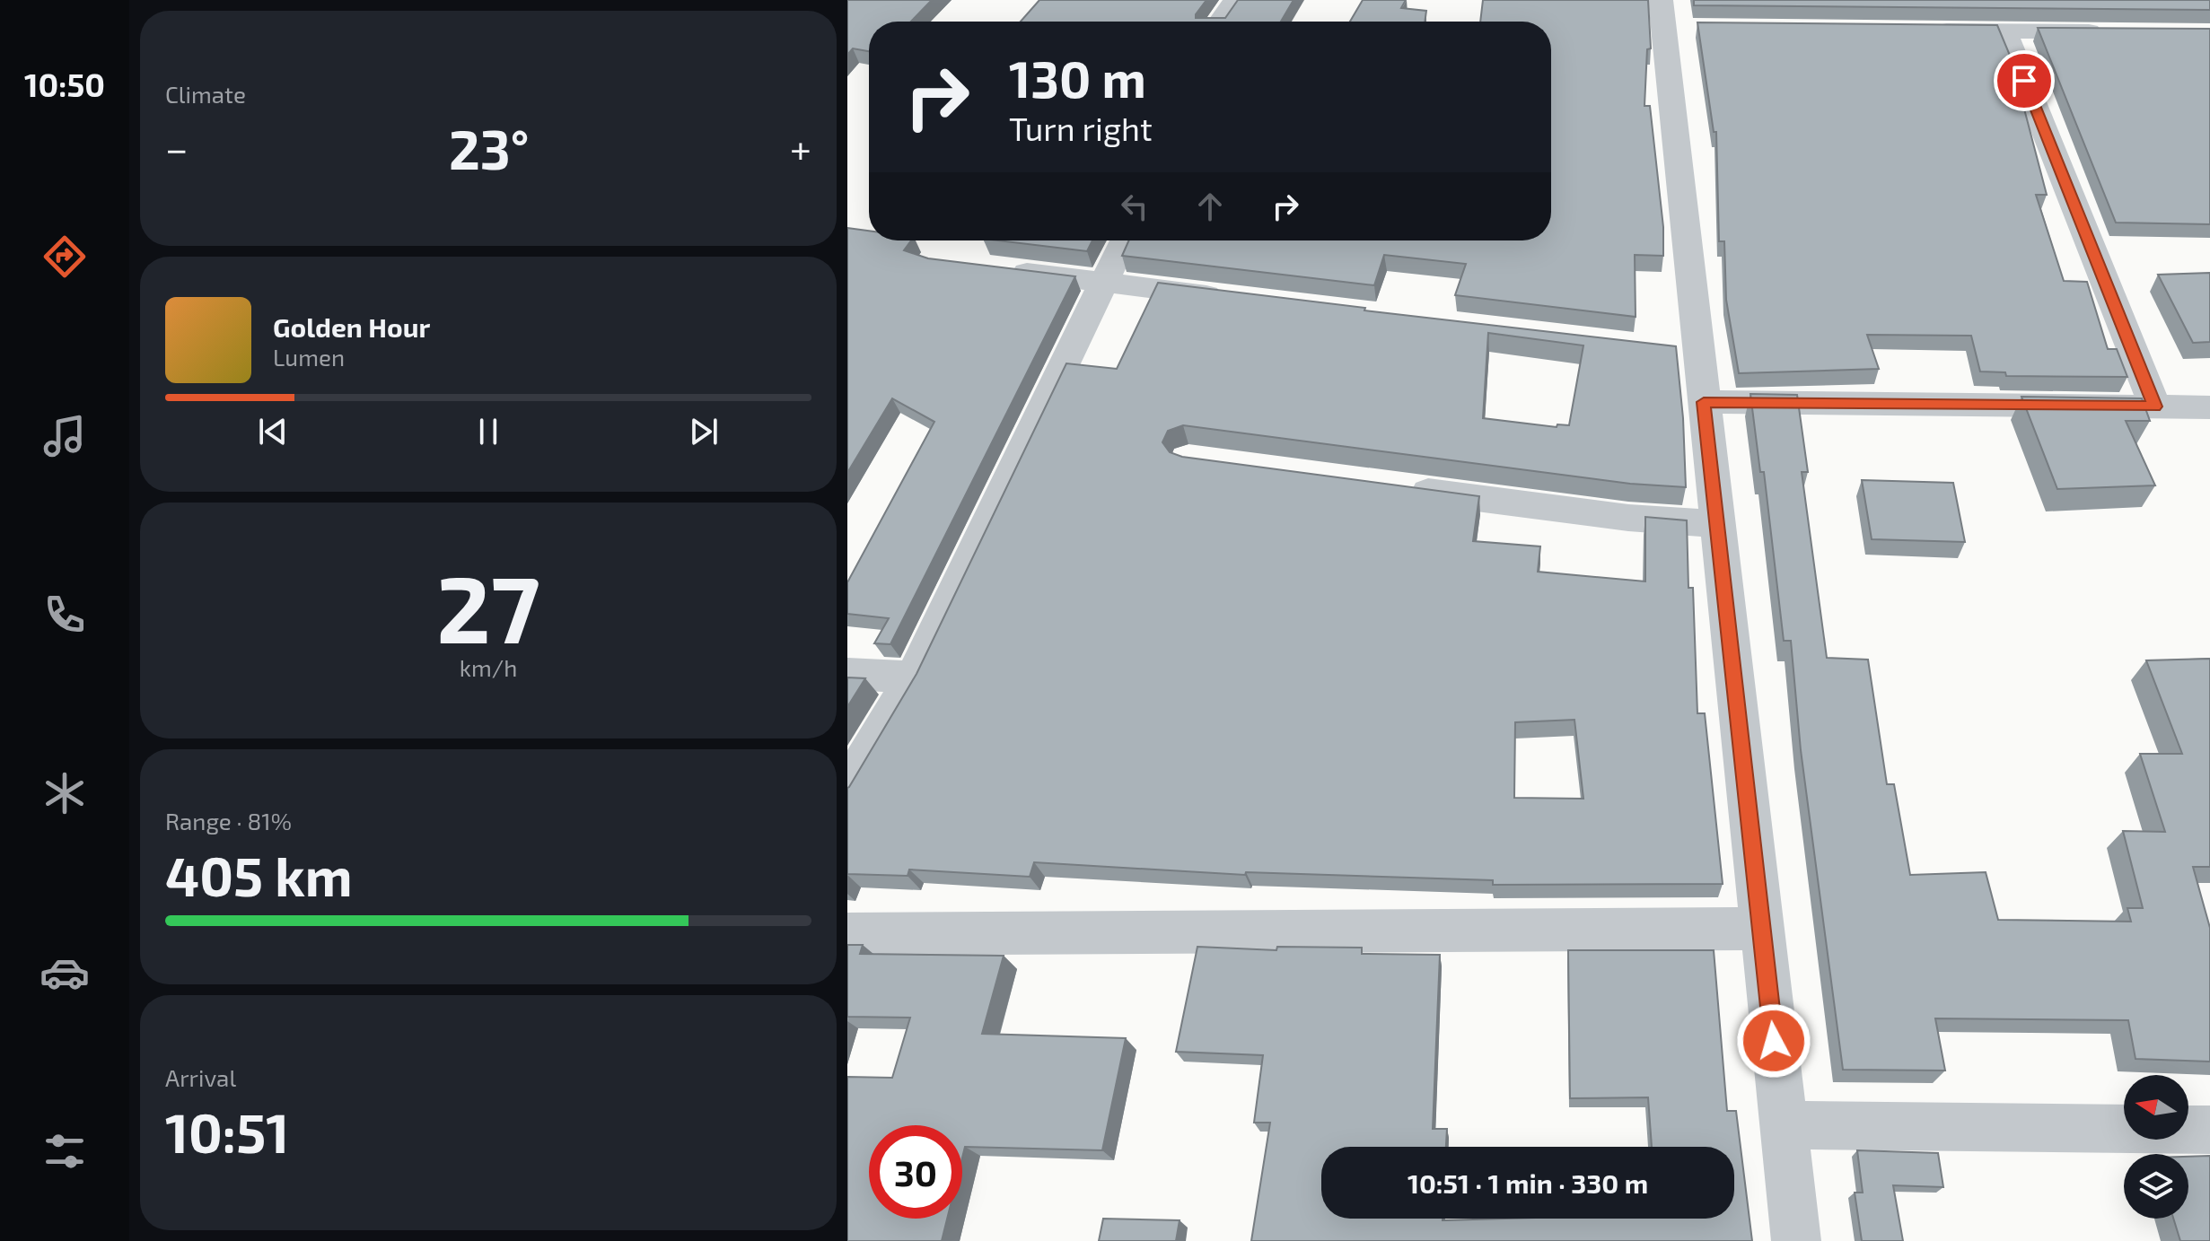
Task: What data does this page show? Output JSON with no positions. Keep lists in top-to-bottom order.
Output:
{
  "north": "left",
  "page": {
    "tabs": "10:50",
    "tile": [
      "Climate",
      ["27", "km/h"],
      ["Range · 81%", "405 km"],
      ["Arrival", "10:51"]
    ],
    "turn": ["130 m", "Turn right"],
    "heat": ["−", "23°", "+"],
    "song": ["Golden Hour", "Lumen"],
    "limit": "30",
    "trip": "10:51 · 1 min · 330 m"
  }
}
